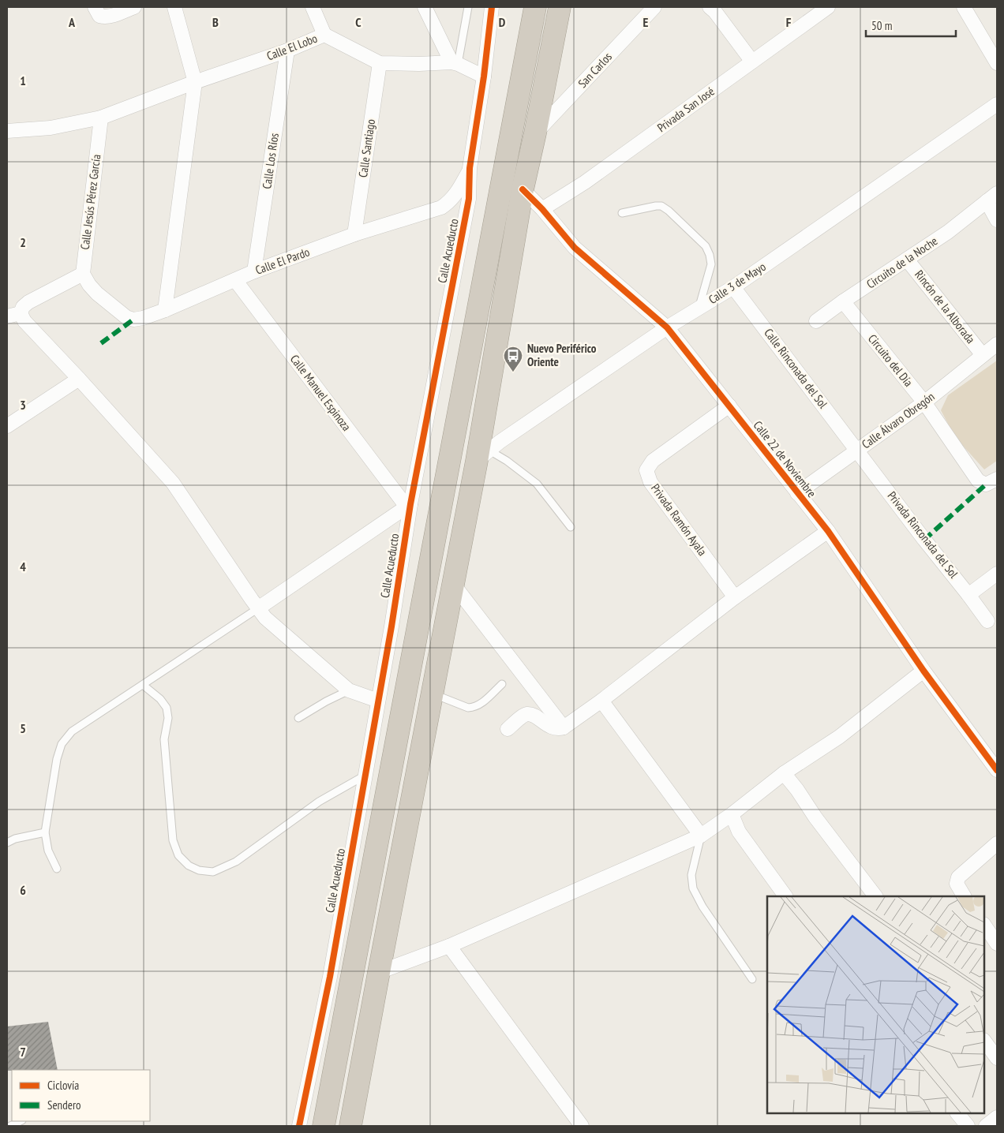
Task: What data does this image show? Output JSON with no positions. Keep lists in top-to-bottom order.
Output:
{
  "streets": {
    "street": [
      "Calle El Lobo",
      "San Carlos",
      "Privada San José",
      "Calle Santiago",
      "Calle Los Ríos",
      "Calle Jesús Pérez García",
      "Calle Acueducto",
      "Calle El Pardo",
      "Circuito de la Noche",
      "Calle 3 de Mayo",
      "Rincón de la Alborada",
      "Circuito del Día",
      "Calle Rinconada del Sol",
      "Calle Manuel Espinoza",
      "Calle Álvaro Obregón",
      "Calle 22 de Noviembre",
      "Privada Ramón Ayala",
      "Privada Rinconada del Sol"
    ]
  },
  "crossings": [
    ["Calle El Lobo", "Calle Santiago"],
    ["Calle El Lobo", "Calle Los Ríos"],
    ["Calle El Lobo", "Calle Jesús Pérez García"],
    ["Calle El Lobo", "Calle Acueducto"],
    ["Privada San José", "Calle 22 de Noviembre"],
    ["Calle Santiago", "Calle El Pardo"],
    ["Calle Los Ríos", "Calle El Pardo"],
    ["Calle Jesús Pérez García", "Calle El Pardo"],
    ["Calle Acueducto", "Calle El Pardo"],
    ["Calle Acueducto", "Calle Manuel Espinoza"],
    ["Calle El Pardo", "Calle Manuel Espinoza"],
    ["Circuito de la Noche", "Rincón de la Alborada"],
    ["Circuito de la Noche", "Circuito del Día"],
    ["Calle 3 de Mayo", "Calle Rinconada del Sol"],
    ["Calle 3 de Mayo", "Calle 22 de Noviembre"],
    ["Rincón de la Alborada", "Calle Álvaro Obregón"],
    ["Circuito del Día", "Calle Álvaro Obregón"],
    ["Calle Rinconada del Sol", "Calle Álvaro Obregón"],
    ["Calle Rinconada del Sol", "Privada Rinconada del Sol"],
    ["Calle Álvaro Obregón", "Calle 22 de Noviembre"],
    ["Calle Álvaro Obregón", "Privada Rinconada del Sol"],
    ["Calle 22 de Noviembre", "Privada Ramón Ayala"]
  ],
  "places": {
    "bus stop": ["Nuevo Periférico Oriente"]
  },
  "legend": ["Ciclovía", "Sendero"],
  "scale_bar": "50 m",
  "grid": {
    "columns": [
      "A",
      "B",
      "C",
      "D",
      "E",
      "F"
    ],
    "rows": [
      "1",
      "2",
      "3",
      "4",
      "5",
      "6",
      "7"
    ]
  }
}
